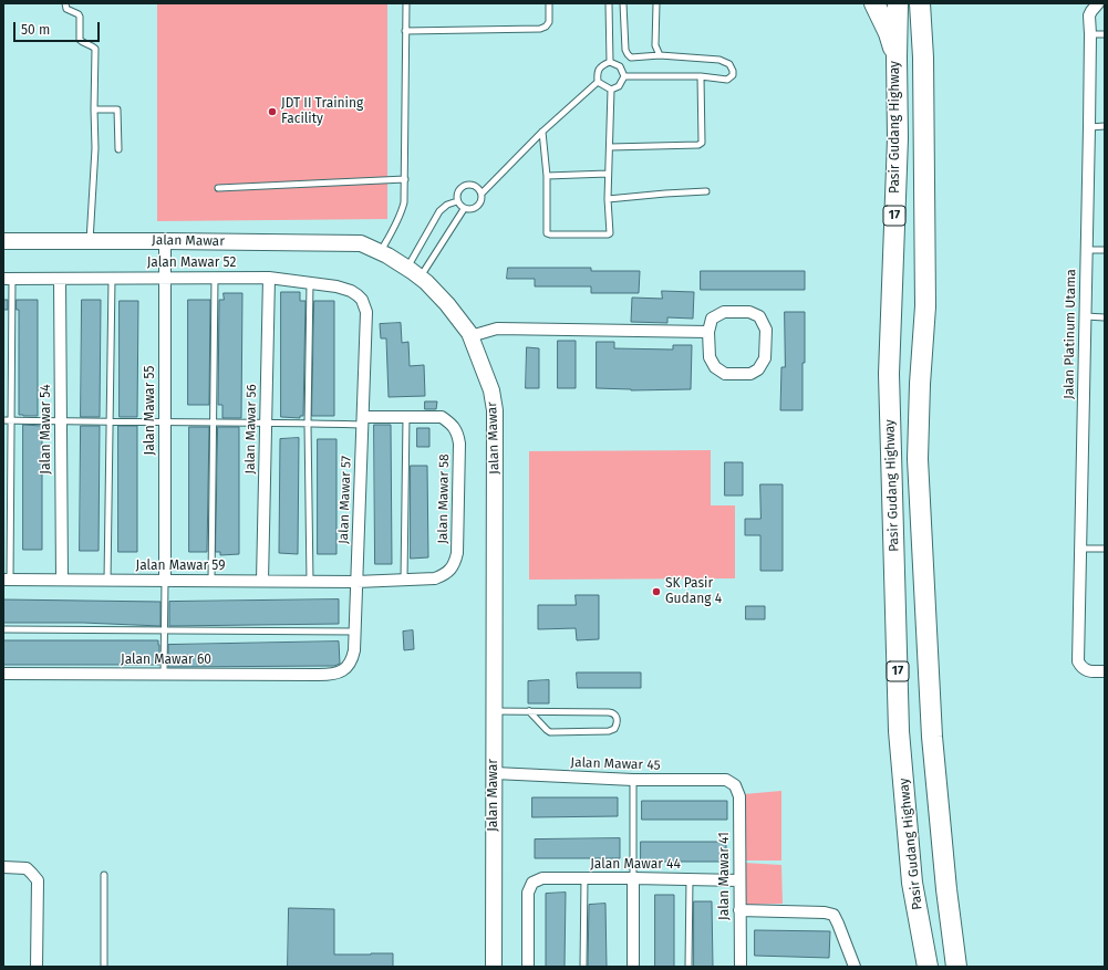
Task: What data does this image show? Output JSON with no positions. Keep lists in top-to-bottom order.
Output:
{
  "streets": {
    "highway": ["Pasir Gudang Highway", "17"],
    "street": [
      "Jalan Mawar",
      "Jalan Mawar 52",
      "Jalan Platinum Utama",
      "Jalan Mawar 55",
      "Jalan Mawar 54",
      "Jalan Mawar 56",
      "Jalan Mawar 58",
      "Jalan Mawar 57",
      "Jalan Mawar 59",
      "Jalan Mawar 60",
      "Jalan Mawar 45",
      "Jalan Mawar 44",
      "Jalan Mawar 41"
    ]
  },
  "crossings": [
    ["Jalan Mawar", "Jalan Mawar 55"],
    ["Jalan Mawar", "Jalan Mawar 45"],
    ["Jalan Mawar 52", "Jalan Mawar 55"],
    ["Jalan Mawar 52", "Jalan Mawar 54"],
    ["Jalan Mawar 52", "Jalan Mawar 56"],
    ["Jalan Mawar 52", "Jalan Mawar 57"],
    ["Jalan Mawar 55", "Jalan Mawar 59"],
    ["Jalan Mawar 54", "Jalan Mawar 59"],
    ["Jalan Mawar 56", "Jalan Mawar 59"],
    ["Jalan Mawar 58", "Jalan Mawar 57"],
    ["Jalan Mawar 58", "Jalan Mawar 59"],
    ["Jalan Mawar 57", "Jalan Mawar 59"],
    ["Jalan Mawar 57", "Jalan Mawar 60"],
    ["Jalan Mawar 45", "Jalan Mawar 41"],
    ["Jalan Mawar 44", "Jalan Mawar 41"]
  ],
  "places": ["JDT II Training Facility", "SK Pasir Gudang 4"],
  "scale_bar": "50 m"
}
